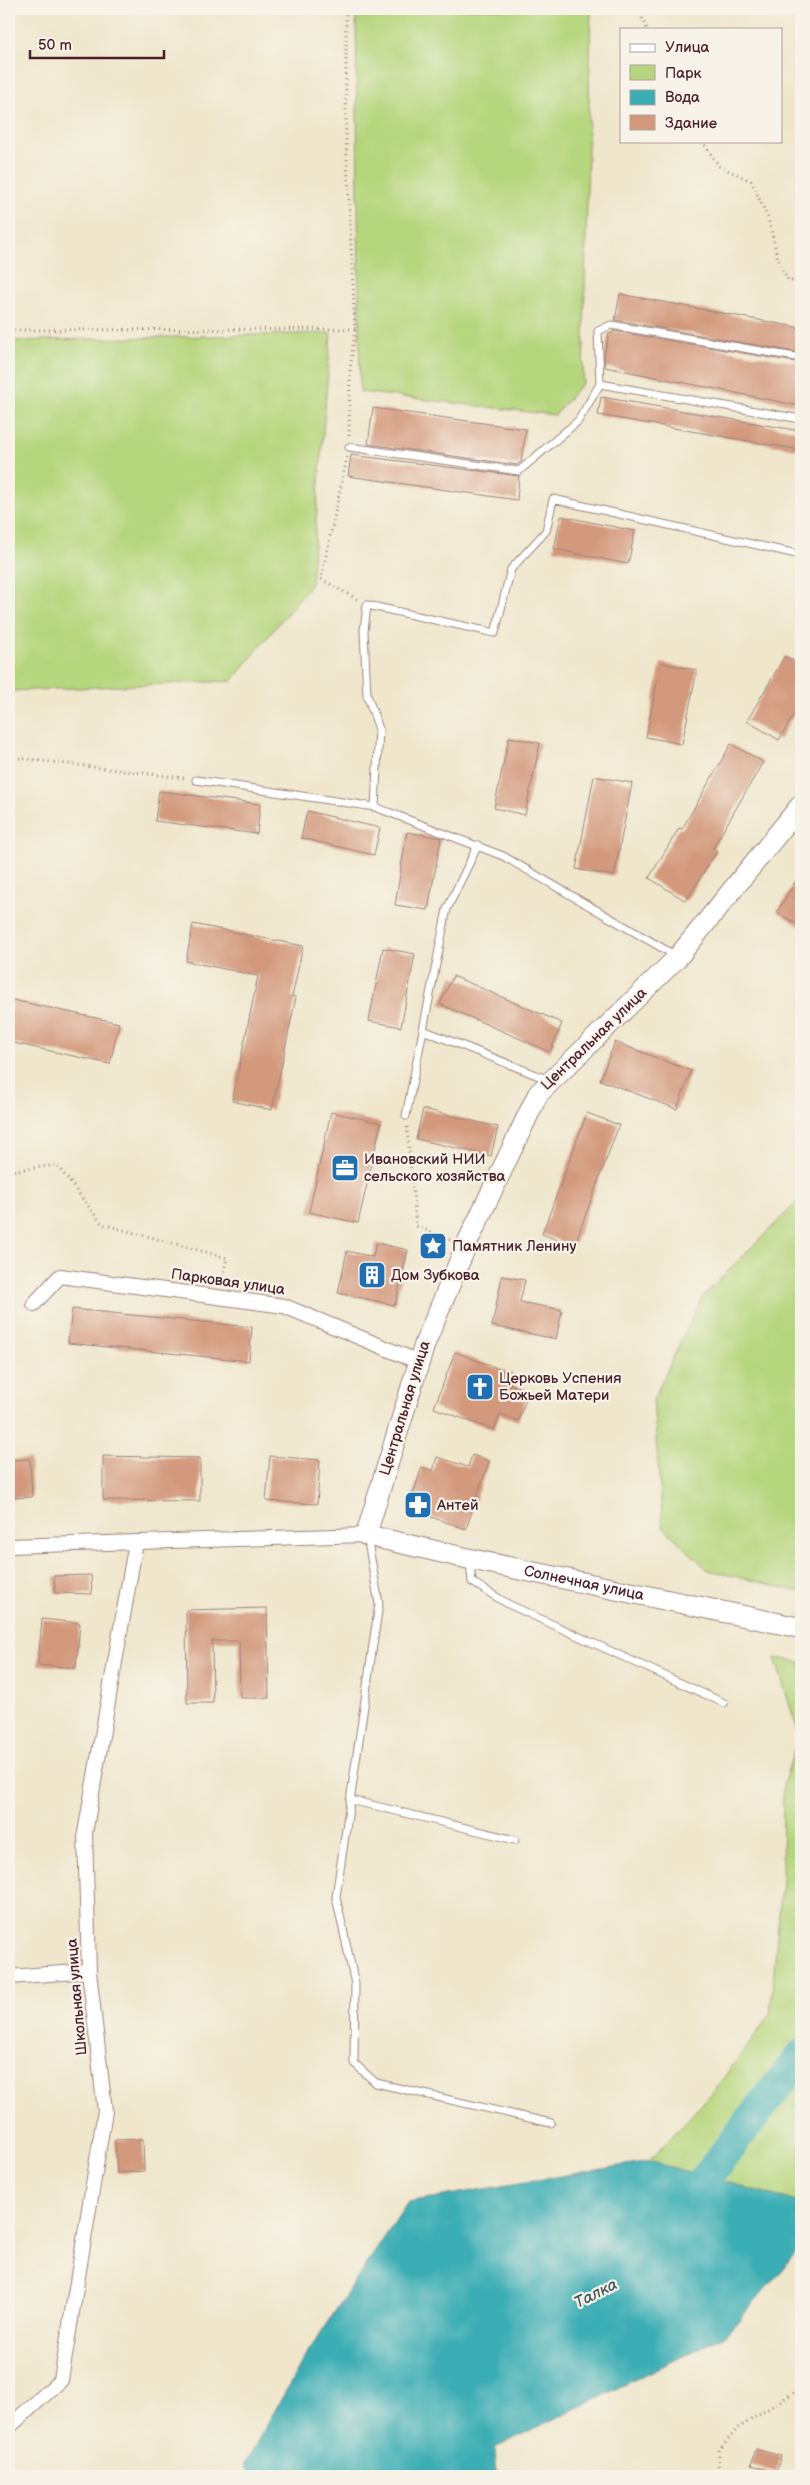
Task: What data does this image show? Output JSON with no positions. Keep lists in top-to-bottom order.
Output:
{
  "streets": {
    "street": [
      "Центральная улица",
      "Парковая улица",
      "Солнечная улица",
      "Школьная улица"
    ]
  },
  "crossings": [
    ["Центральная улица", "Парковая улица"],
    ["Центральная улица", "Солнечная улица"]
  ],
  "water": ["Талка"],
  "places": {
    "office": ["Ивановский НИИ сельского хозяйства"],
    "place": ["Памятник Ленину"],
    "building": ["Дом Зубкова"],
    "church": ["Церковь Успения Божьей Матери"],
    "pharmacy": ["Антей"]
  },
  "legend": [
    "Улица",
    "Парк",
    "Вода",
    "Здание"
  ],
  "scale_bar": "50 m"
}
